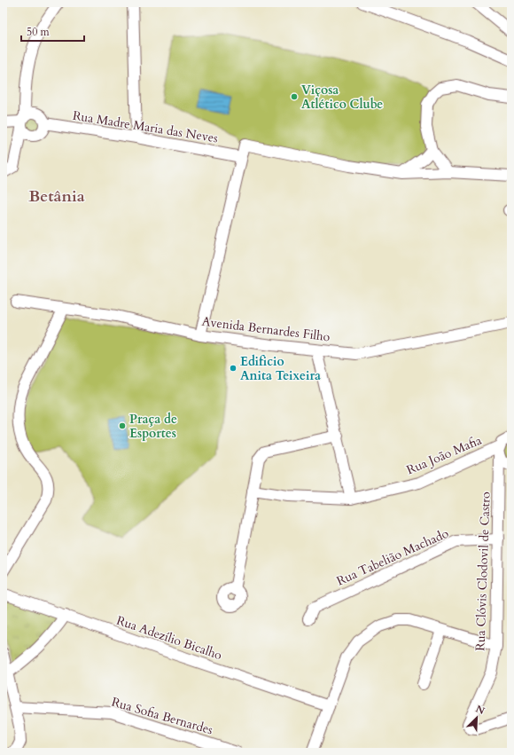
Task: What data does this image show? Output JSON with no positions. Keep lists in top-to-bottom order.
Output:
{
  "streets": {
    "street": [
      "Rua Madre Maria das Neves",
      "Avenida Bernardes Filho",
      "Rua João Mafia",
      "Rua Tabelião Machado",
      "Rua Clóvis Clodovil de Castro",
      "Rua Adezílio Bicalho",
      "Rua Sofia Bernardes"
    ]
  },
  "crossings": [
    ["Rua João Mafia", "Rua Clóvis Clodovil de Castro"],
    ["Rua Tabelião Machado", "Rua Clóvis Clodovil de Castro"]
  ],
  "districts": ["Betânia"],
  "places": ["Viçosa Atlético Clube", "Edificio Anita Teixeira", "Praça de Esportes"],
  "scale_bar": "50 m",
  "north": "top right"
}
